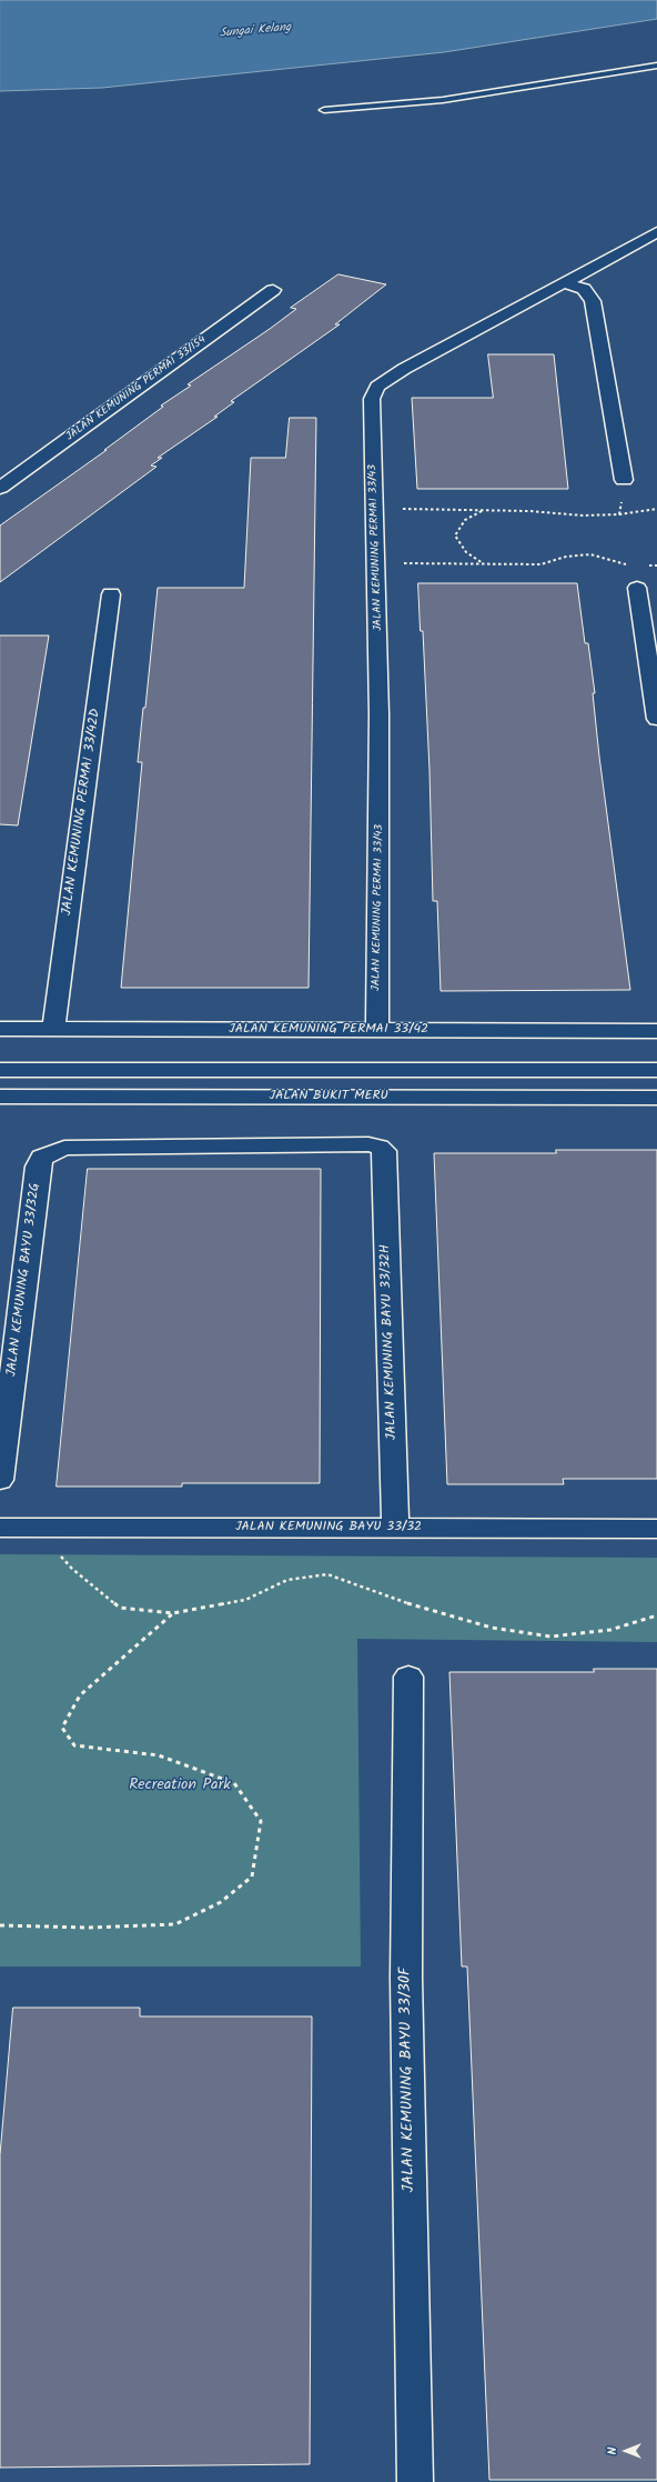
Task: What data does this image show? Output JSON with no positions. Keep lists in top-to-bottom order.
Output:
{
  "streets": {
    "street": [
      "JALAN KEMUNING PERMAI 33/154",
      "JALAN KEMUNING PERMAI 33/43",
      "JALAN KEMUNING PERMAI 33/42D",
      "JALAN KEMUNING PERMAI 33/42",
      "JALAN BUKIT MERU",
      "JALAN KEMUNING BAYU 33/32G",
      "JALAN KEMUNING BAYU 33/32H",
      "JALAN KEMUNING BAYU 33/32",
      "JALAN KEMUNING BAYU 33/30F"
    ]
  },
  "crossings": [
    ["JALAN KEMUNING PERMAI 33/43", "JALAN KEMUNING PERMAI 33/42"],
    ["JALAN KEMUNING PERMAI 33/42D", "JALAN KEMUNING PERMAI 33/42"],
    ["JALAN KEMUNING BAYU 33/32G", "JALAN KEMUNING BAYU 33/32H"],
    ["JALAN KEMUNING BAYU 33/32H", "JALAN KEMUNING BAYU 33/32"]
  ],
  "water": ["Sungai Kelang"],
  "parks": ["Recreation Park"],
  "north": "left"
}
